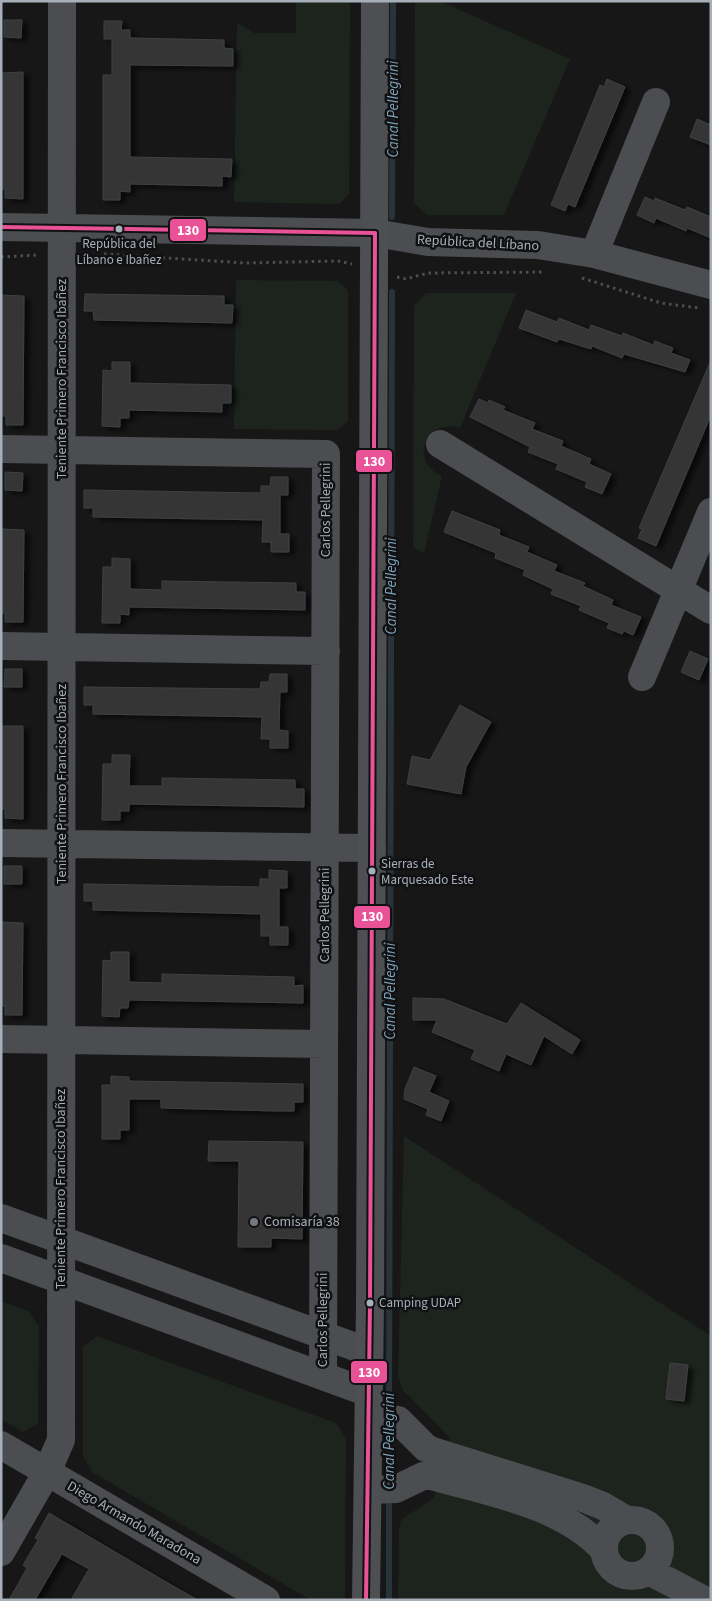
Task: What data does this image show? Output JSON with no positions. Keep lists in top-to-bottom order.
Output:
{
  "streets": {
    "street": [
      "República del Líbano",
      "Teniente Primero Francisco Ibañez",
      "Carlos Pellegrini",
      "Diego Armando Maradona"
    ]
  },
  "crossings": [
    ["República del Líbano", "Teniente Primero Francisco Ibañez"],
    ["Teniente Primero Francisco Ibañez", "Carlos Pellegrini"],
    ["Teniente Primero Francisco Ibañez", "Diego Armando Maradona"]
  ],
  "water": ["Canal Pellegrini"],
  "places": [
    "República del Líbano e Ibañez",
    "Sierras de Marquesado Este",
    "Comisaría 38",
    "Camping UDAP"
  ],
  "lines": ["transit line 130"]
}
